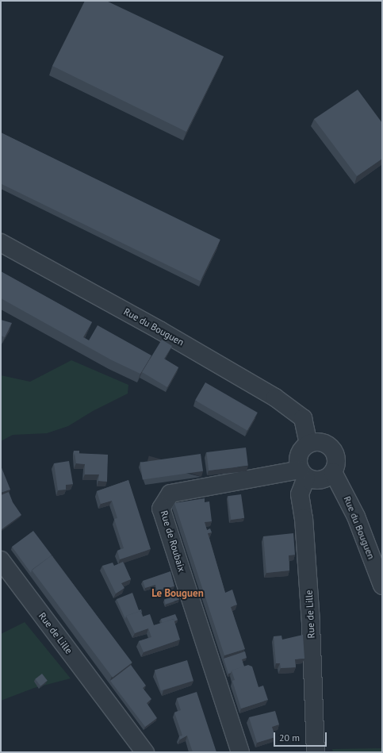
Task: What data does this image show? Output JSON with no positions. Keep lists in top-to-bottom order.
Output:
{
  "streets": {
    "street": ["Rue du Bouguen", "Rue de Roubaix", "Rue de Lille"]
  },
  "crossings": [
    ["Rue du Bouguen", "Rue de Roubaix"],
    ["Rue du Bouguen", "Rue de Lille"],
    ["Rue de Roubaix", "Rue de Lille"]
  ],
  "districts": ["Le Bouguen"],
  "scale_bar": "20 m"
}
